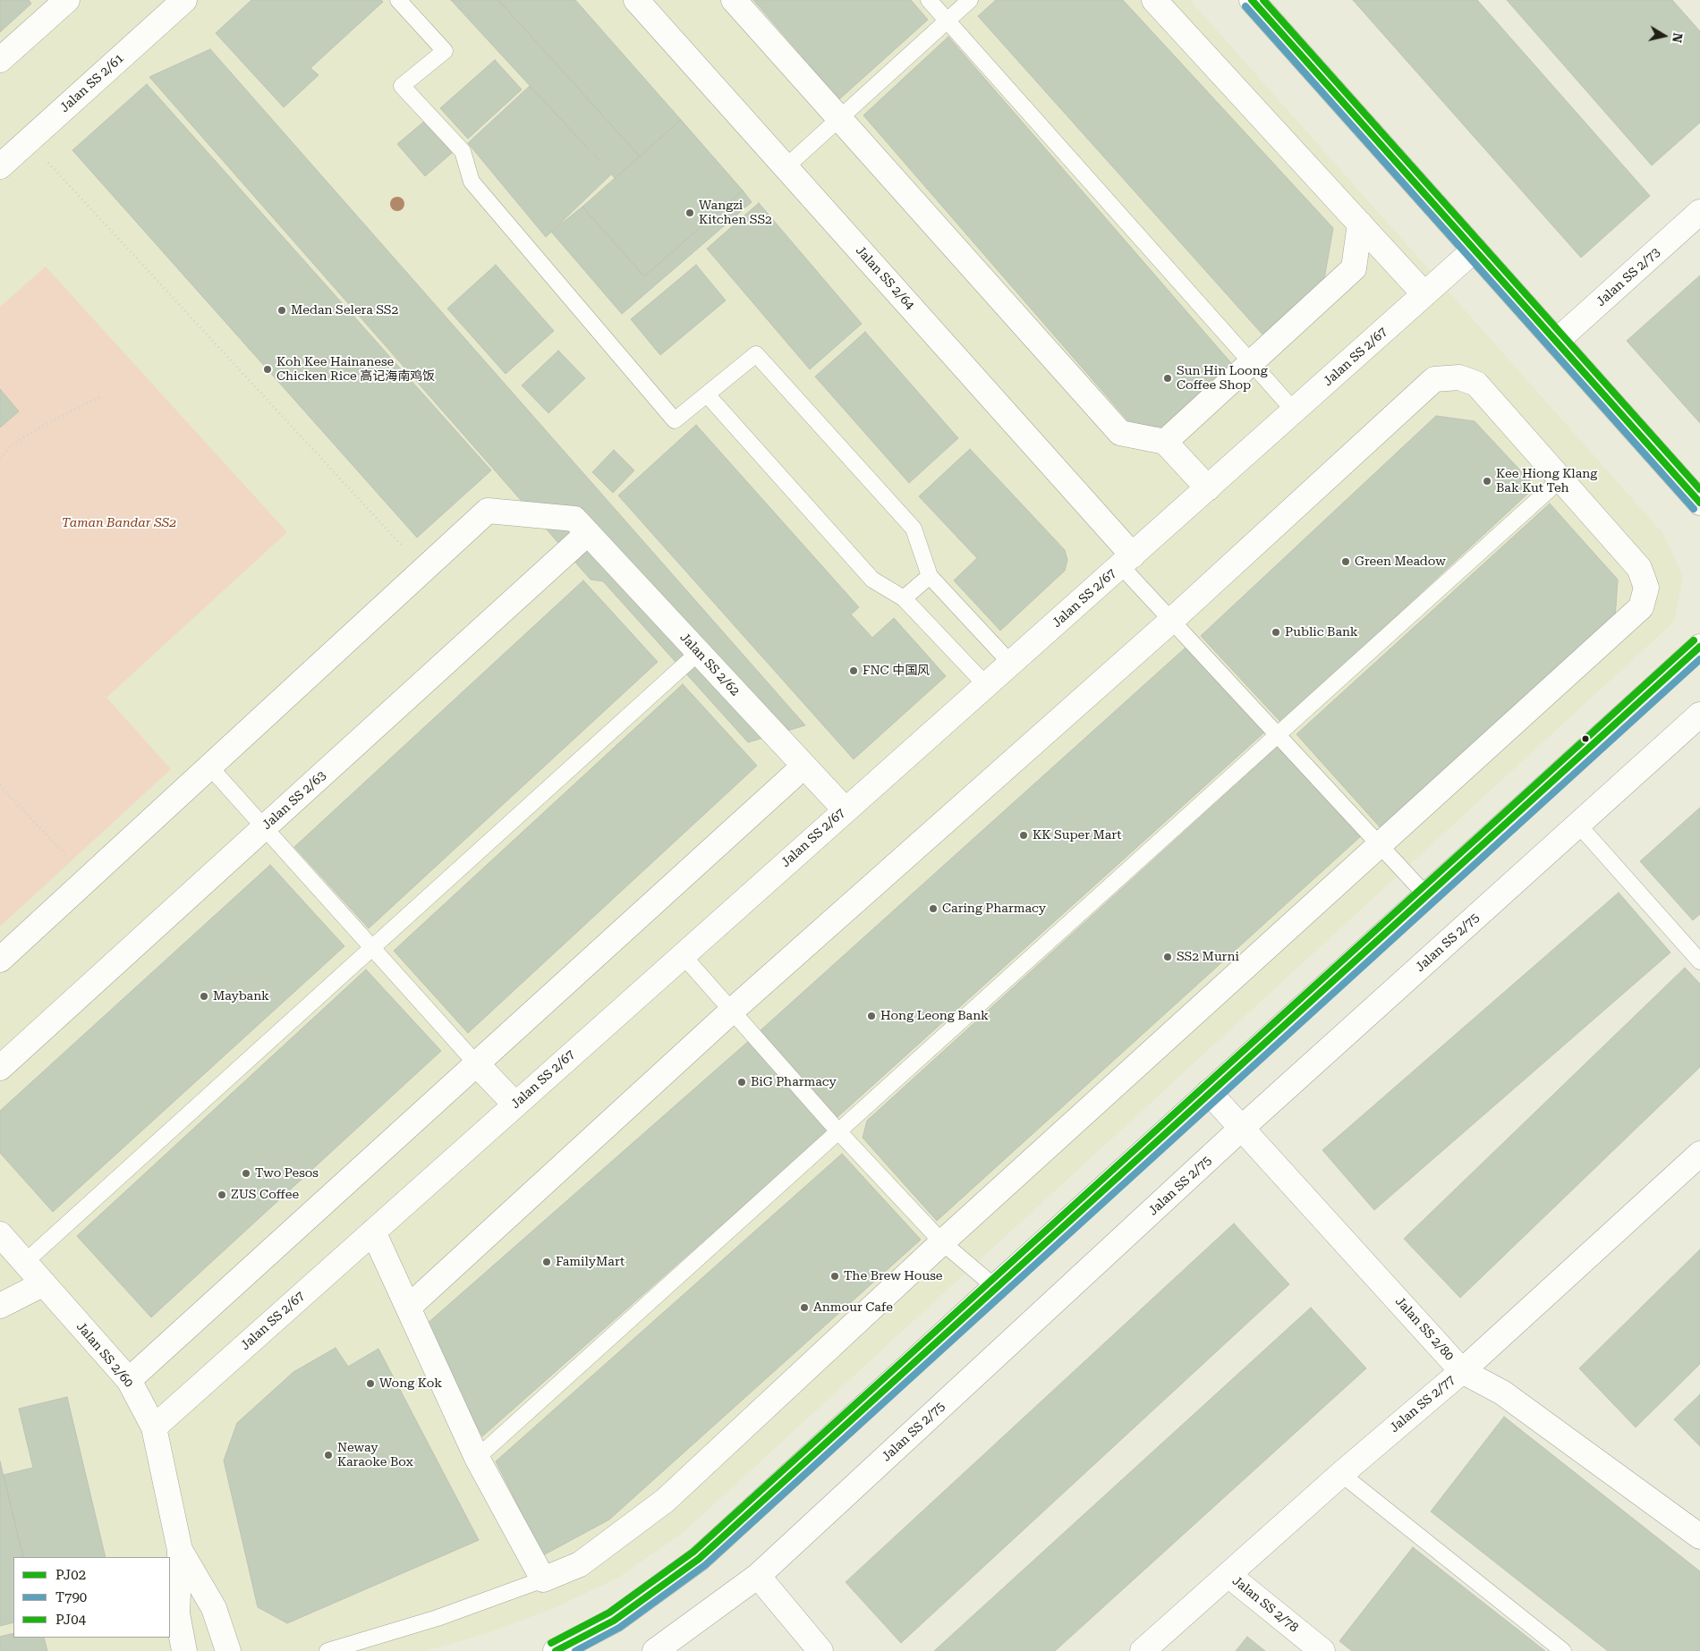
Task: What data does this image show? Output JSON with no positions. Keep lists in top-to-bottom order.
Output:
{
  "streets": {
    "street": [
      "Jalan SS 2/61",
      "Jalan SS 2/73",
      "Jalan SS 2/64",
      "Jalan SS 2/67",
      "Jalan SS 2/62",
      "Jalan SS 2/63",
      "Jalan SS 2/75",
      "Jalan SS 2/80",
      "Jalan SS 2/60",
      "Jalan SS 2/77",
      "Jalan SS 2/78"
    ]
  },
  "crossings": [
    ["Jalan SS 2/64", "Jalan SS 2/67"],
    ["Jalan SS 2/67", "Jalan SS 2/62"],
    ["Jalan SS 2/67", "Jalan SS 2/60"],
    ["Jalan SS 2/62", "Jalan SS 2/63"],
    ["Jalan SS 2/75", "Jalan SS 2/80"],
    ["Jalan SS 2/80", "Jalan SS 2/77"],
    ["Jalan SS 2/77", "Jalan SS 2/78"]
  ],
  "parks": ["Taman Bandar SS2"],
  "places": [
    "Wangzi Kitchen SS2",
    "Medan Selera SS2",
    "Koh Kee Hainanese Chicken Rice 高记海南鸡饭",
    "Sun Hin Loong Coffee Shop",
    "Kee Hiong Klang Bak Kut Teh",
    "Green Meadow",
    "Public Bank",
    "FNC 中国风",
    "KK Super Mart",
    "Caring Pharmacy",
    "SS2 Murni",
    "Maybank",
    "Hong Leong Bank",
    "BiG Pharmacy",
    "Two Pesos",
    "ZUS Coffee",
    "FamilyMart",
    "The Brew House",
    "Anmour Cafe",
    "Wong Kok",
    "Neway Karaoke Box"
  ],
  "lines": ["transit line PJ02", "transit line PJ04", "transit line T790"],
  "legend": ["PJ02", "T790", "PJ04"],
  "north": "right"
}
